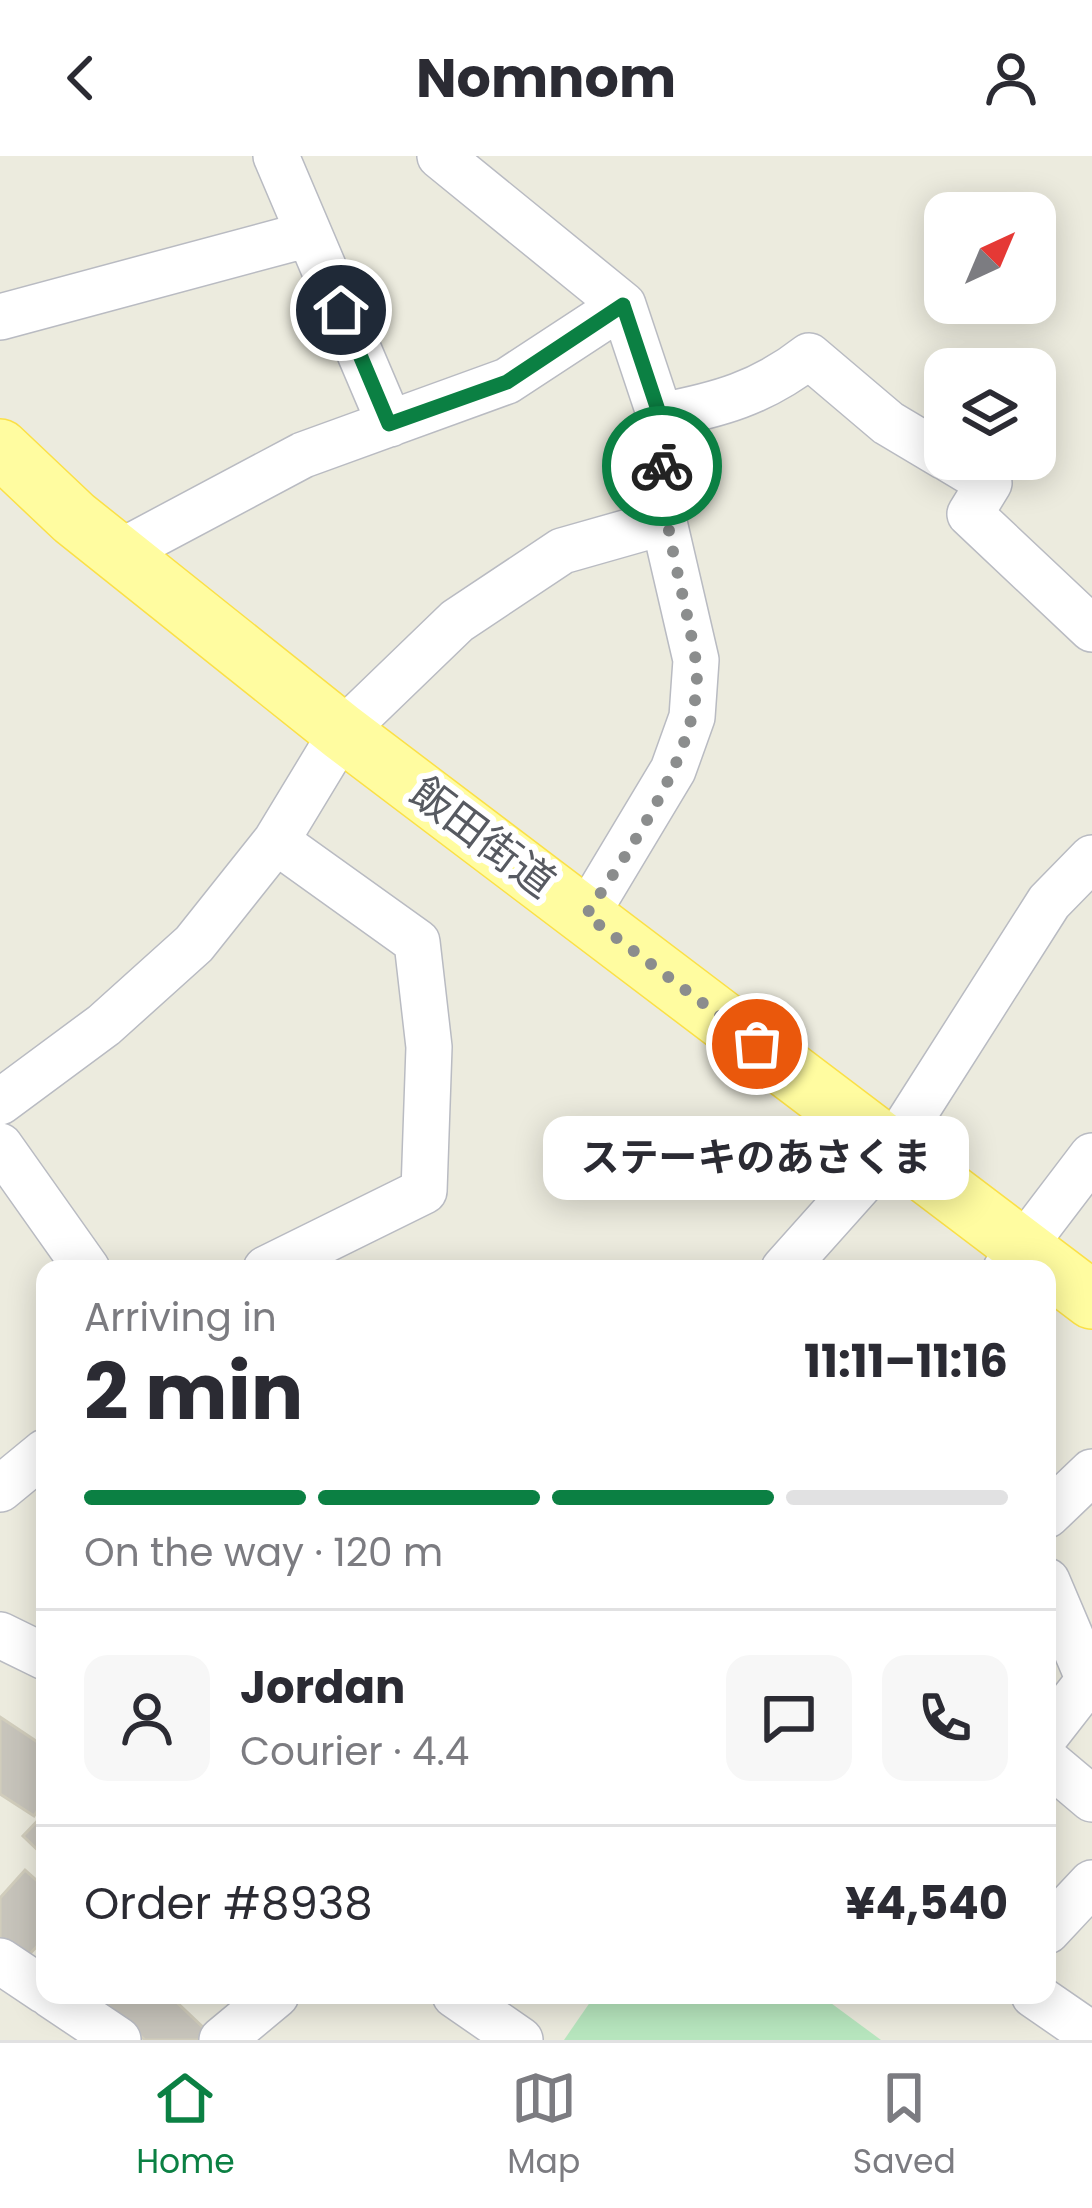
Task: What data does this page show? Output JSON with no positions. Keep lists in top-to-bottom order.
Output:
{
  "streets": {
    "main road": ["飯田街道"]
  },
  "places": ["ステーキのあさくま"],
  "north": "top right",
  "page": {
    "header": "Nomnom",
    "bubble": "ステーキのあさくま",
    "heading": ["2 min", "Arriving in", "11:11–11:16"],
    "panel": [
      "Jordan",
      "Courier · 4.4",
      "Order #8938",
      "¥4,540"
    ],
    "bar": "On the way · 120 m",
    "tabs": ["Home", "Map", "Saved"]
  }
}
